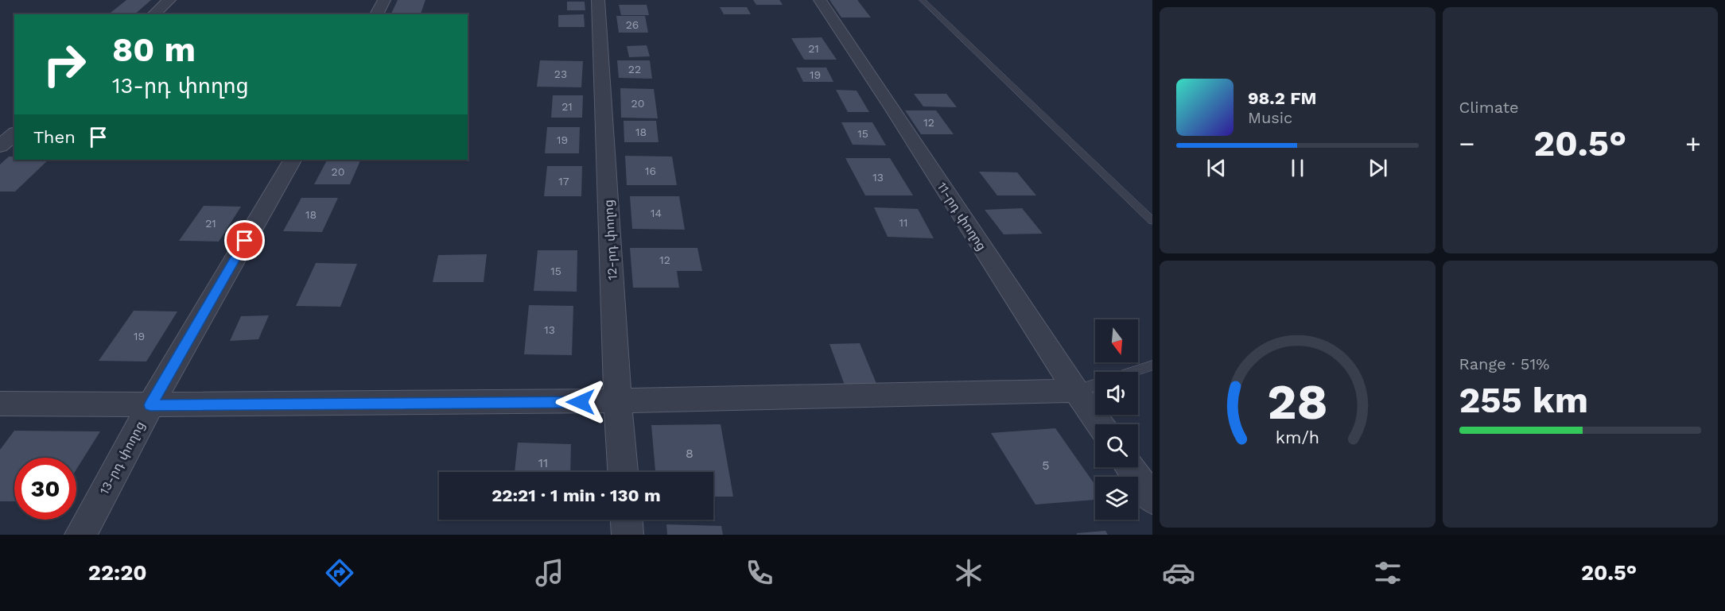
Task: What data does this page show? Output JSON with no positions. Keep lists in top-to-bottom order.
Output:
{
  "streets": {
    "street": ["11-րդ փողոց", "12-րդ փողոց", "13-րդ փողոց"]
  },
  "house_numbers": [
    "26",
    "21",
    "22",
    "23",
    "19",
    "20",
    "21",
    "12",
    "18",
    "15",
    "19",
    "16",
    "20",
    "13",
    "17",
    "14",
    "18",
    "11",
    "21",
    "12",
    "15",
    "13",
    "19",
    "8",
    "11",
    "5"
  ],
  "north": "bottom",
  "page": {
    "tile": [
      "Climate",
      ["Range · 51%", "255 km"]
    ],
    "turn": ["80 m", "13-րդ փողոց"],
    "song": ["98.2 FM", "Music"],
    "then": "Then",
    "heat": ["−", "20.5°", "+"],
    "limit": "30",
    "trip": "22:21 · 1 min · 130 m",
    "tabs": ["22:20", "20.5°"],
    "gauge": ["28", "km/h"]
  }
}
